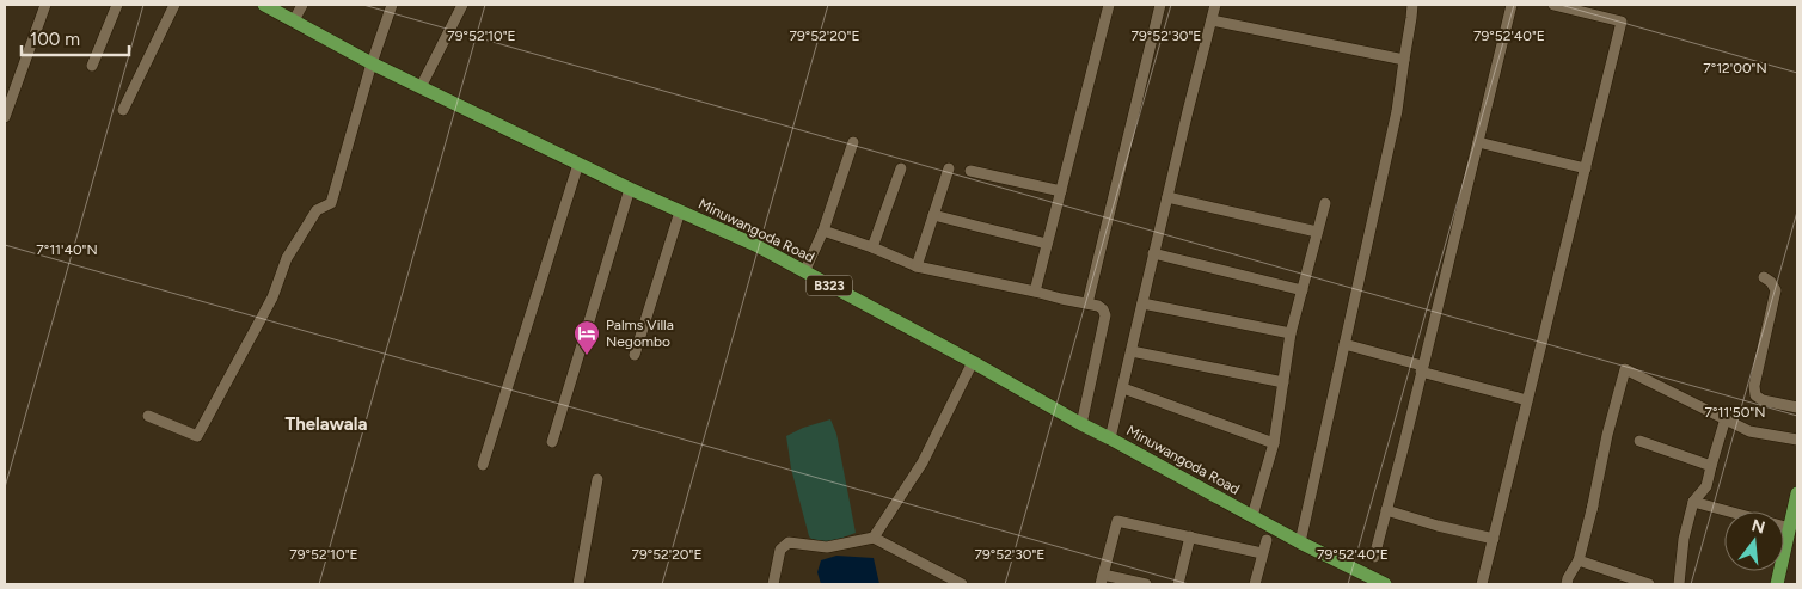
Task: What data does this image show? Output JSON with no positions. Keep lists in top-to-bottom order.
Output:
{
  "streets": {
    "main road": ["Minuwangoda Road", "B323"]
  },
  "districts": ["Thelawala"],
  "places": {
    "hotel": ["Palms Villa Negombo"]
  },
  "scale_bar": "100 m",
  "north": "top",
  "coordinates": [
    "79°52'10\"E",
    "79°52'20\"E",
    "79°52'30\"E",
    "79°52'40\"E",
    "7°12'00\"N",
    "7°11'40\"N",
    "7°11'50\"N"
  ]
}
